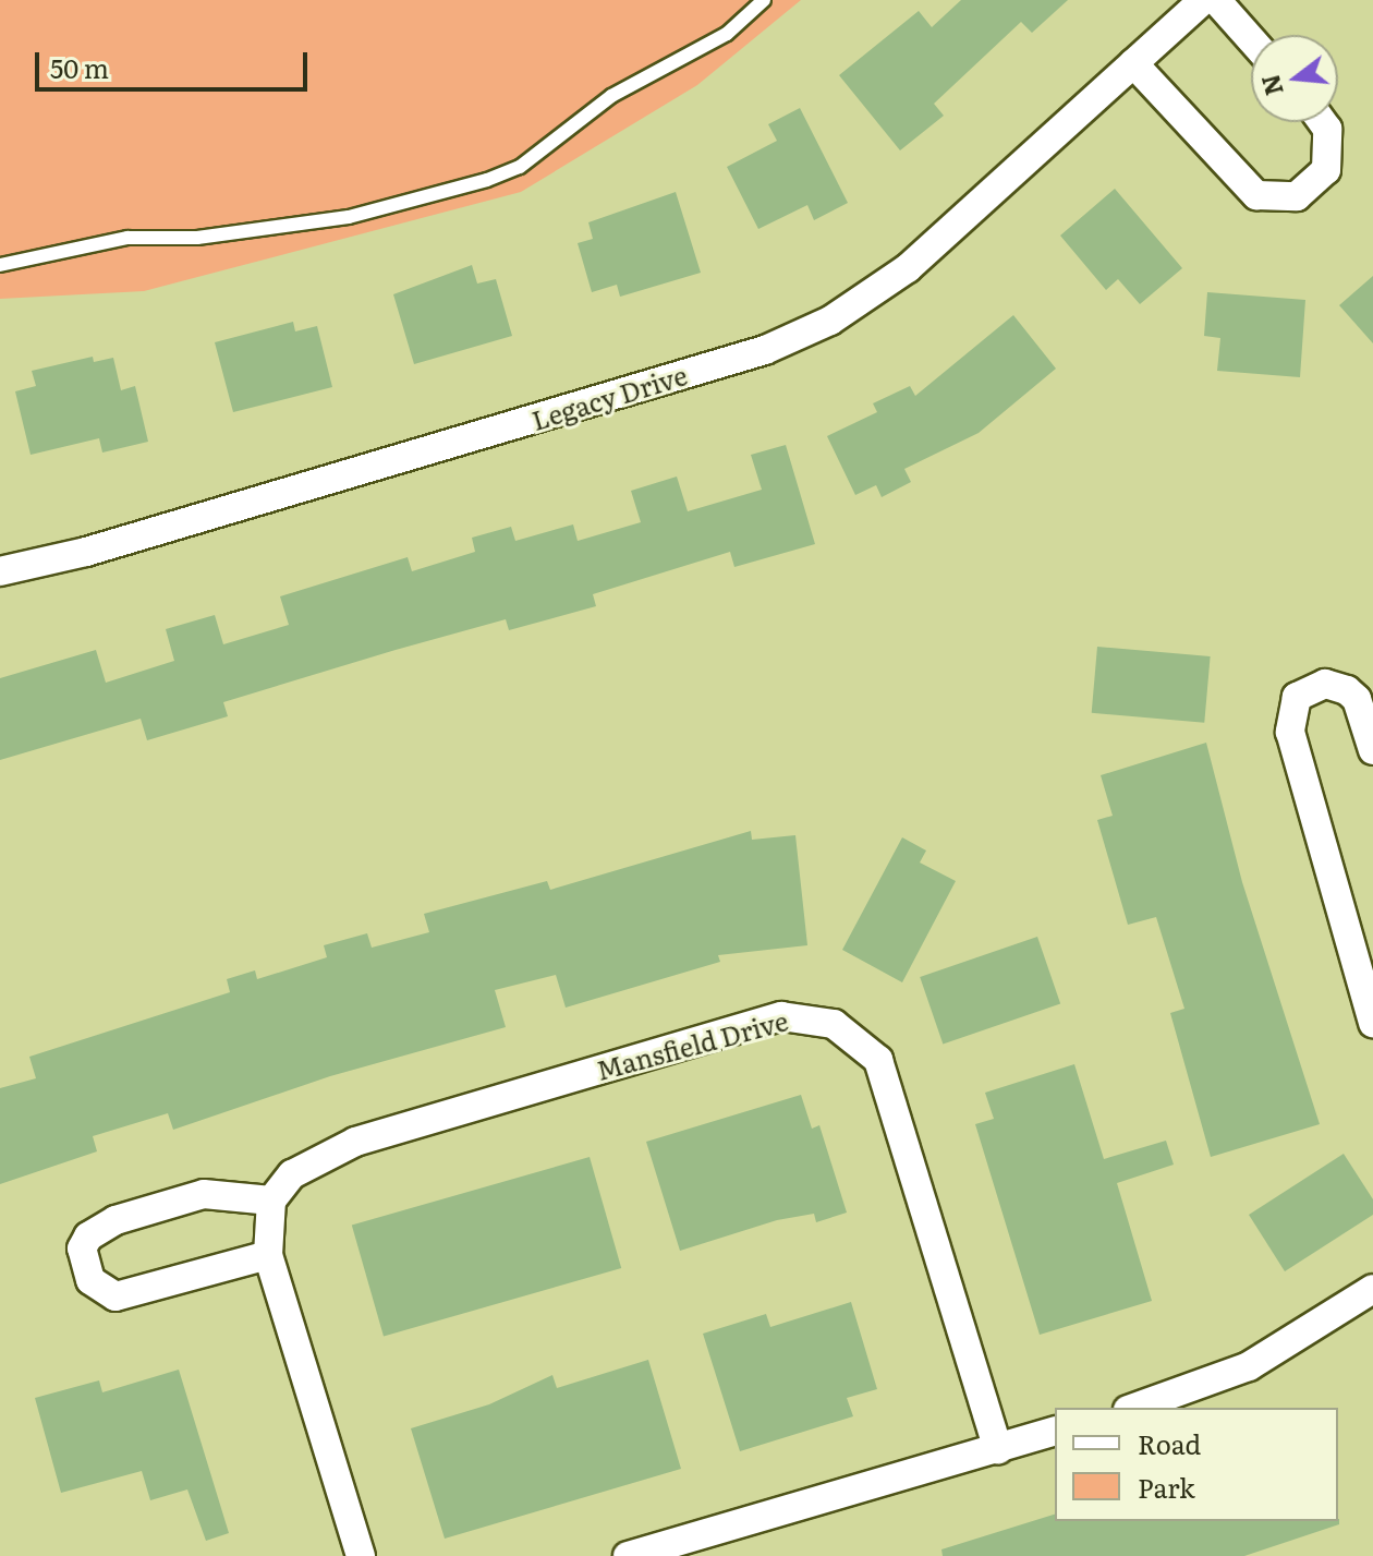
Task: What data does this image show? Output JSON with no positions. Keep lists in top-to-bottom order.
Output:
{
  "streets": {
    "street": ["Legacy Drive", "Mansfield Drive"]
  },
  "legend": ["Road", "Park"],
  "scale_bar": "50 m",
  "north": "left"
}
